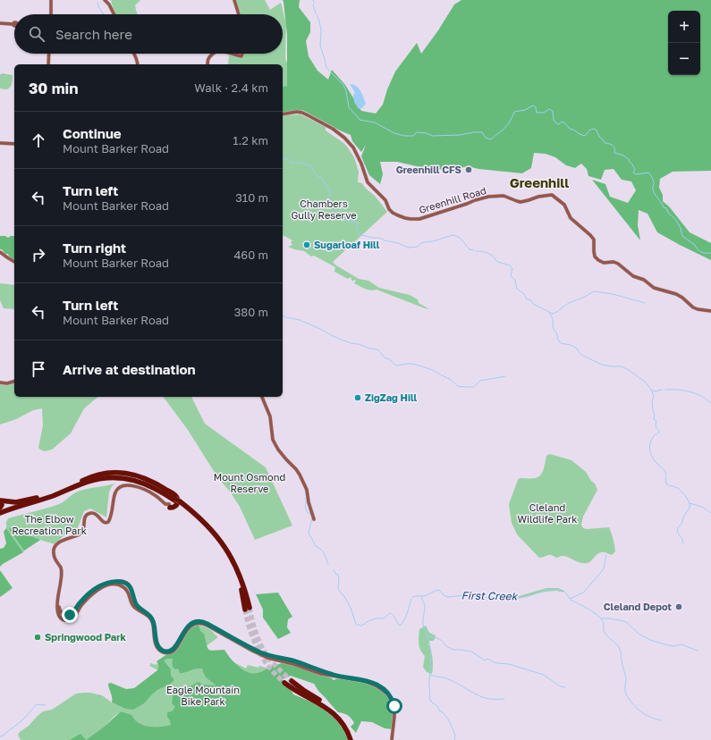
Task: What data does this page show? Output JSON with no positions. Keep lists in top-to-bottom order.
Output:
{
  "streets": {
    "main road": ["Greenhill Road"]
  },
  "districts": ["Greenhill"],
  "water": ["First Creek"],
  "parks": [
    "Chambers Gully Reserve",
    "Mount Osmond Reserve",
    "Cleland Wildlife Park",
    "The Elbow Recreation Park",
    "Eagle Mountain Bike Park"
  ],
  "places": [
    "Greenhill CFS",
    "Sugarloaf Hill",
    "ZigZag Hill",
    "Cleland Depot",
    "Springwood Park"
  ],
  "page": {
    "map_buttons": ["+", "−"],
    "search": "Search here",
    "heading": ["30 min", "Walk · 2.4 km"],
    "list": [
      ["Continue", "Mount Barker Road", "1.2 km"],
      ["Turn left", "Mount Barker Road", "310 m"],
      ["Turn right", "Mount Barker Road", "460 m"],
      ["Turn left", "Mount Barker Road", "380 m"],
      "Arrive at destination"
    ]
  }
}
